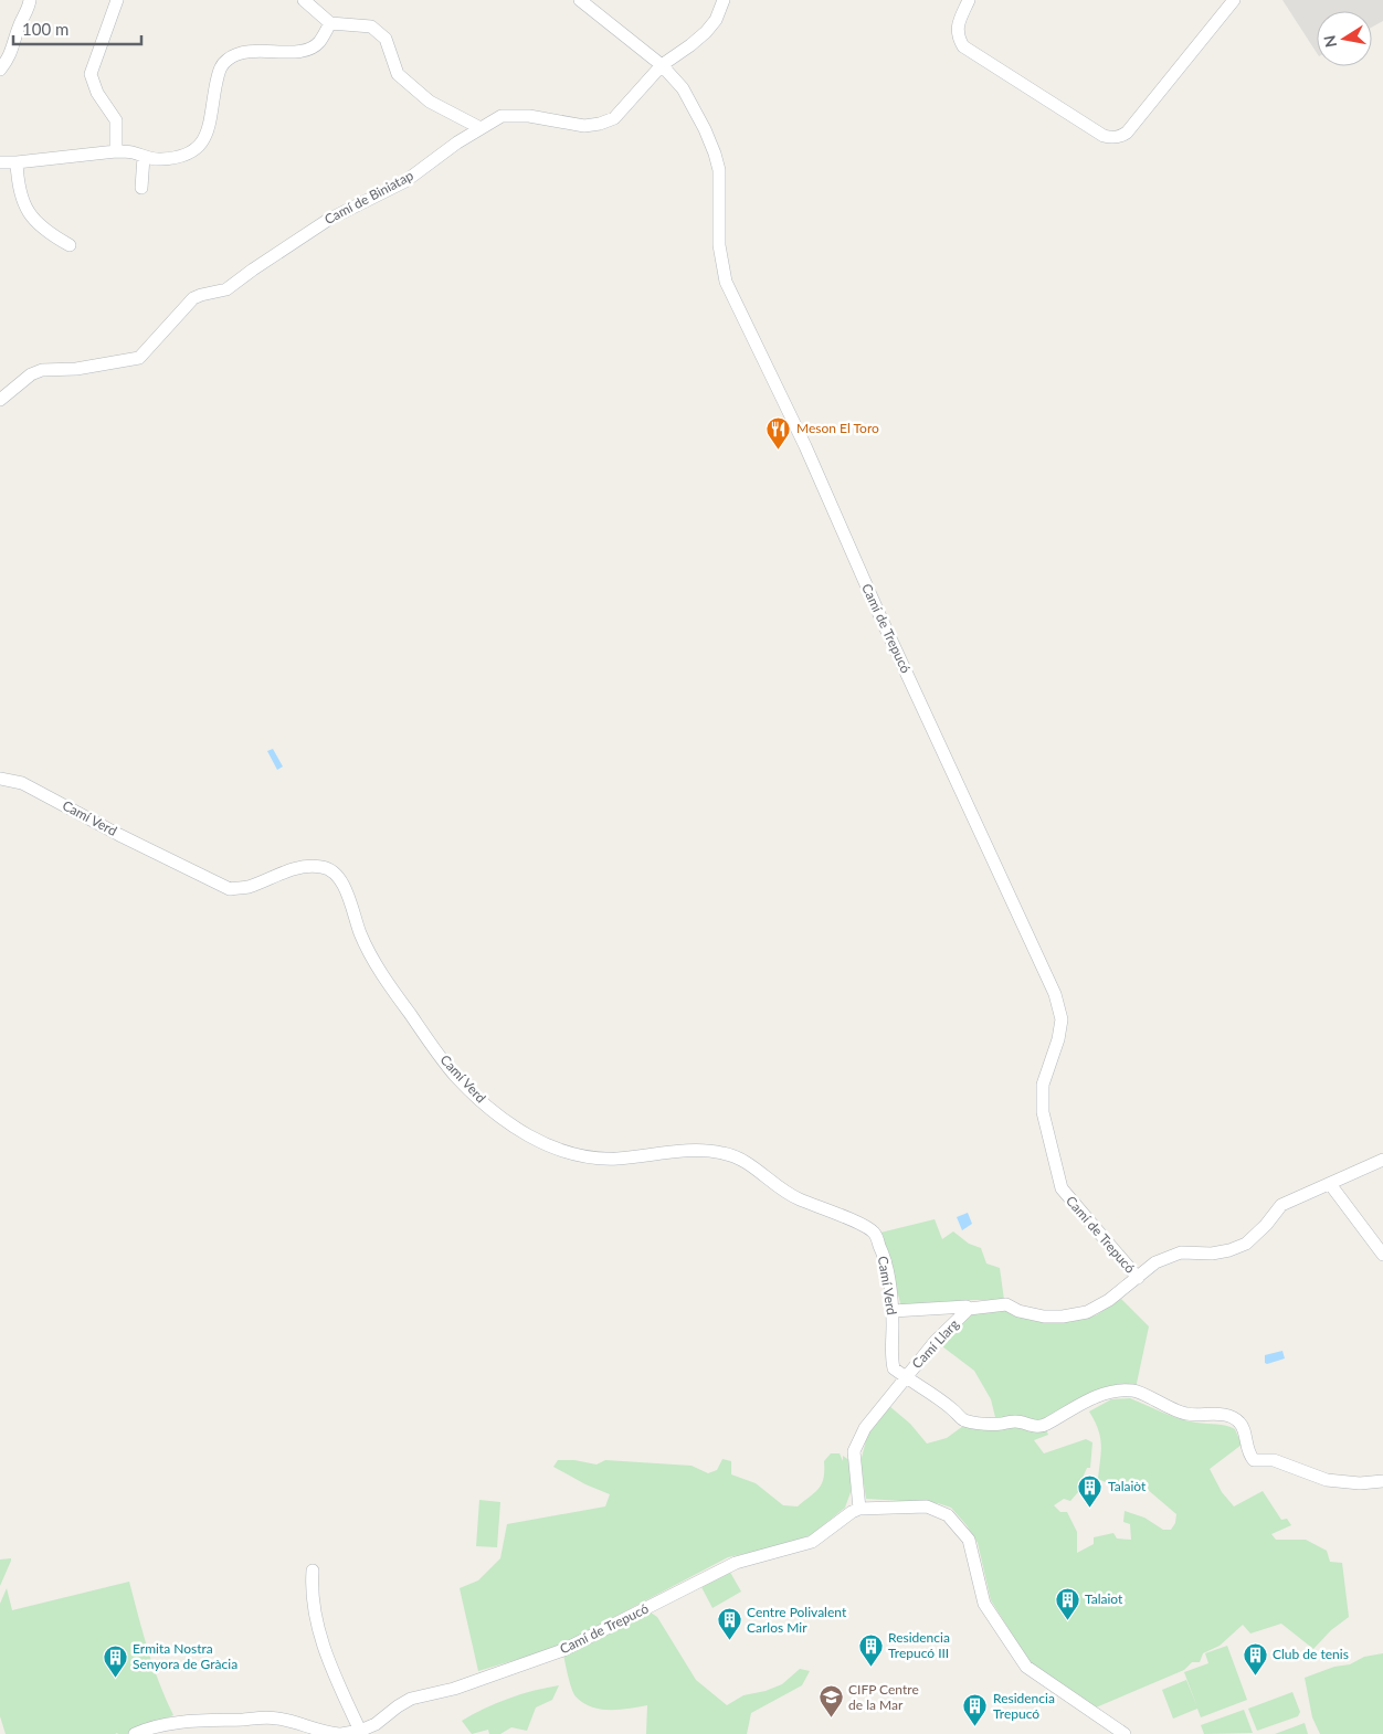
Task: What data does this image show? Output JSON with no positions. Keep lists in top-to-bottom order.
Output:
{
  "streets": {
    "street": [
      "Camí de Biniatap",
      "Camí de Trepucó",
      "Camí Verd",
      "Camí Llarg"
    ]
  },
  "crossings": [
    ["Camí de Biniatap", "Camí de Trepucó"],
    ["Camí de Trepucó", "Camí Llarg"],
    ["Camí Verd", "Camí Llarg"]
  ],
  "places": {
    "restaurant": ["Meson El Toro"],
    "building": [
      "Talaiòt",
      "Talaiot",
      "Centre Polivalent Carlos Mir",
      "Residencia Trepucó III",
      "Club de tenis",
      "Ermita Nostra Senyora de Gràcia",
      "Residencia Trepucó"
    ],
    "school or university": ["CIFP Centre de la Mar"]
  },
  "scale_bar": "100 m",
  "north": "left"
}
